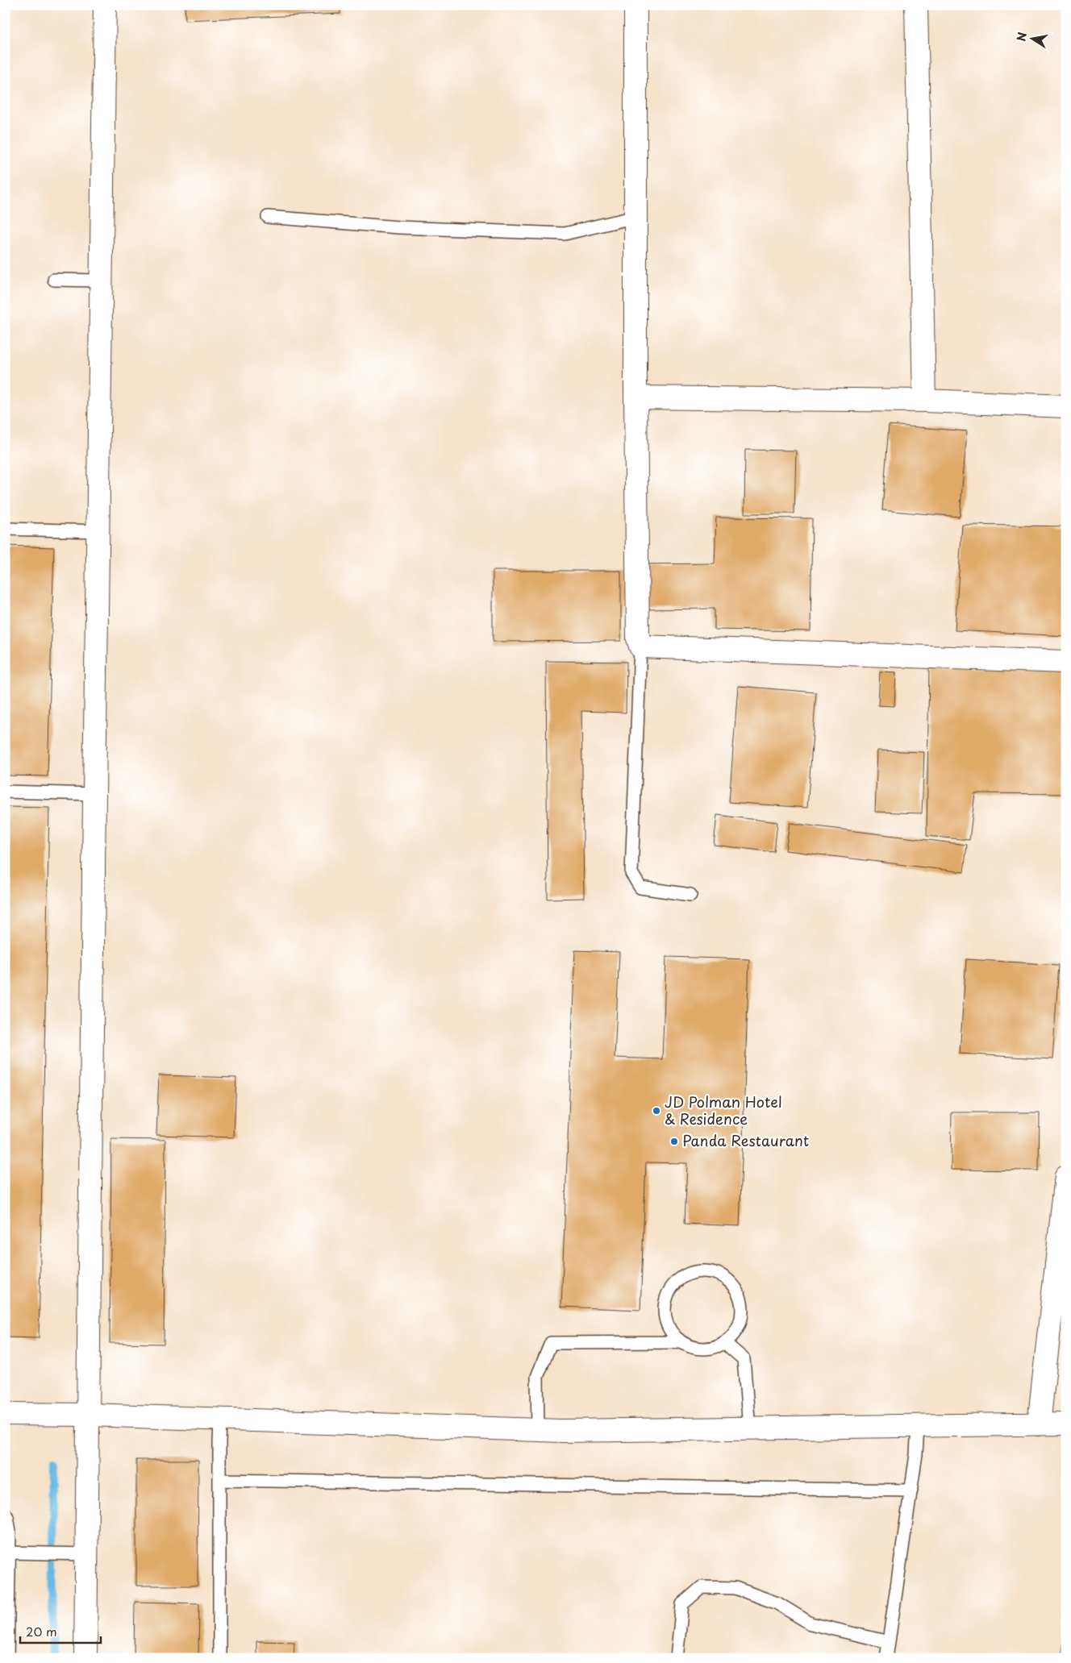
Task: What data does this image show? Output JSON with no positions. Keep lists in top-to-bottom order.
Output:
{
  "places": ["JD Polman Hotel & Residence", "Panda Restaurant"],
  "scale_bar": "20 m",
  "north": "left"
}
